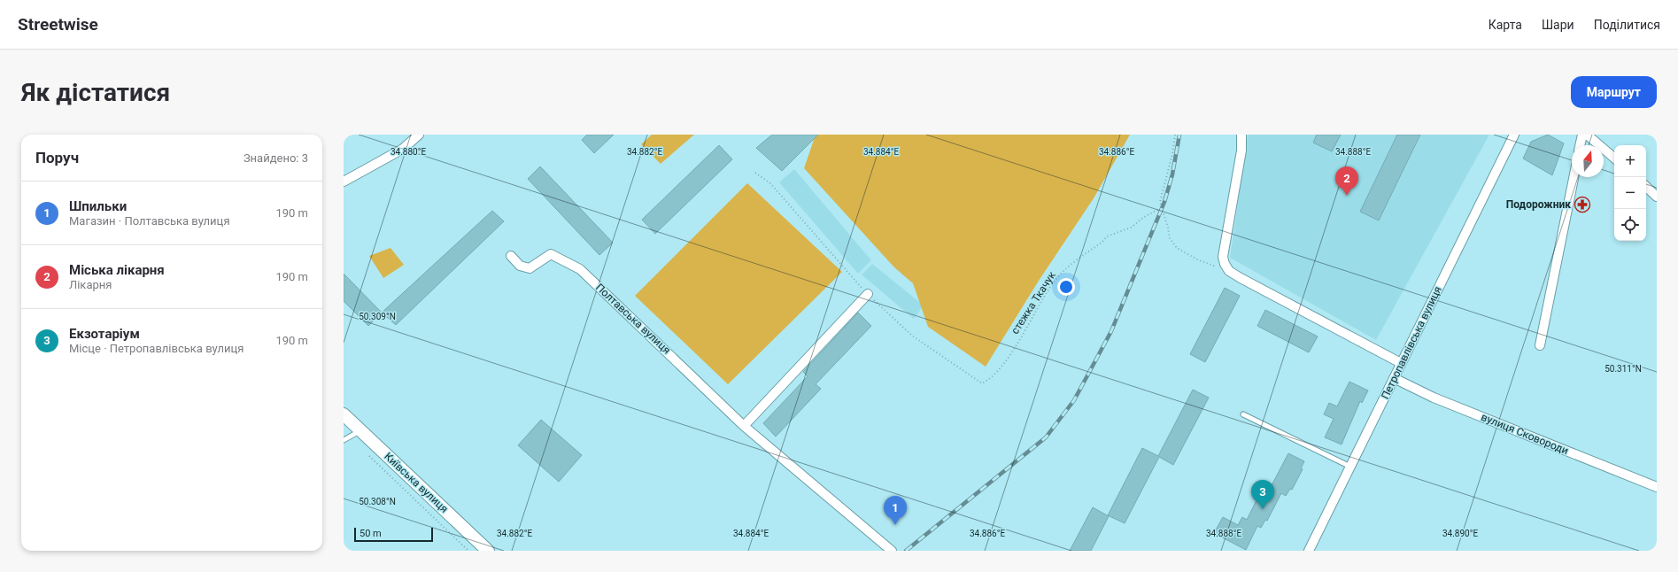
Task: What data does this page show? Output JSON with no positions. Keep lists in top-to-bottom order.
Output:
{
  "streets": {
    "main road": ["Київська вулиця"],
    "street": ["Полтавська вулиця", "Петропавлівська вулиця", "вулиця Сковороди"],
    "path": ["стежка Ткачук"]
  },
  "crossings": [
    ["Петропавлівська вулиця", "вулиця Сковороди"]
  ],
  "places": {
    "pharmacy": ["Подорожник"]
  },
  "scale_bar": "50 m",
  "north": "top",
  "page": {
    "header": "Streetwise",
    "nav": ["Карта", "Шари", "Поділитися"],
    "buttons": "Маршрут",
    "title": "Як дістатися",
    "heading": ["Поруч", "Знайдено: 3"],
    "map_buttons": ["+", "−"],
    "pins": ["2", "3", "1"],
    "list": [
      {
        "mark": "1",
        "name": "Шпильки",
        "note": "Магазин · Полтавська вулиця",
        "value": "190 m"
      },
      {
        "mark": "2",
        "name": "Міська лікарня",
        "note": "Лікарня",
        "value": "190 m"
      },
      {
        "mark": "3",
        "name": "Екзотаріум",
        "note": "Місце · Петропавлівська вулиця",
        "value": "190 m"
      }
    ],
    "scale": "50 m"
  },
  "coordinates": [
    "34.880°E",
    "34.882°E",
    "34.884°E",
    "34.886°E",
    "34.888°E",
    "50.309°N",
    "50.311°N",
    "50.308°N",
    "34.890°E"
  ]
}
